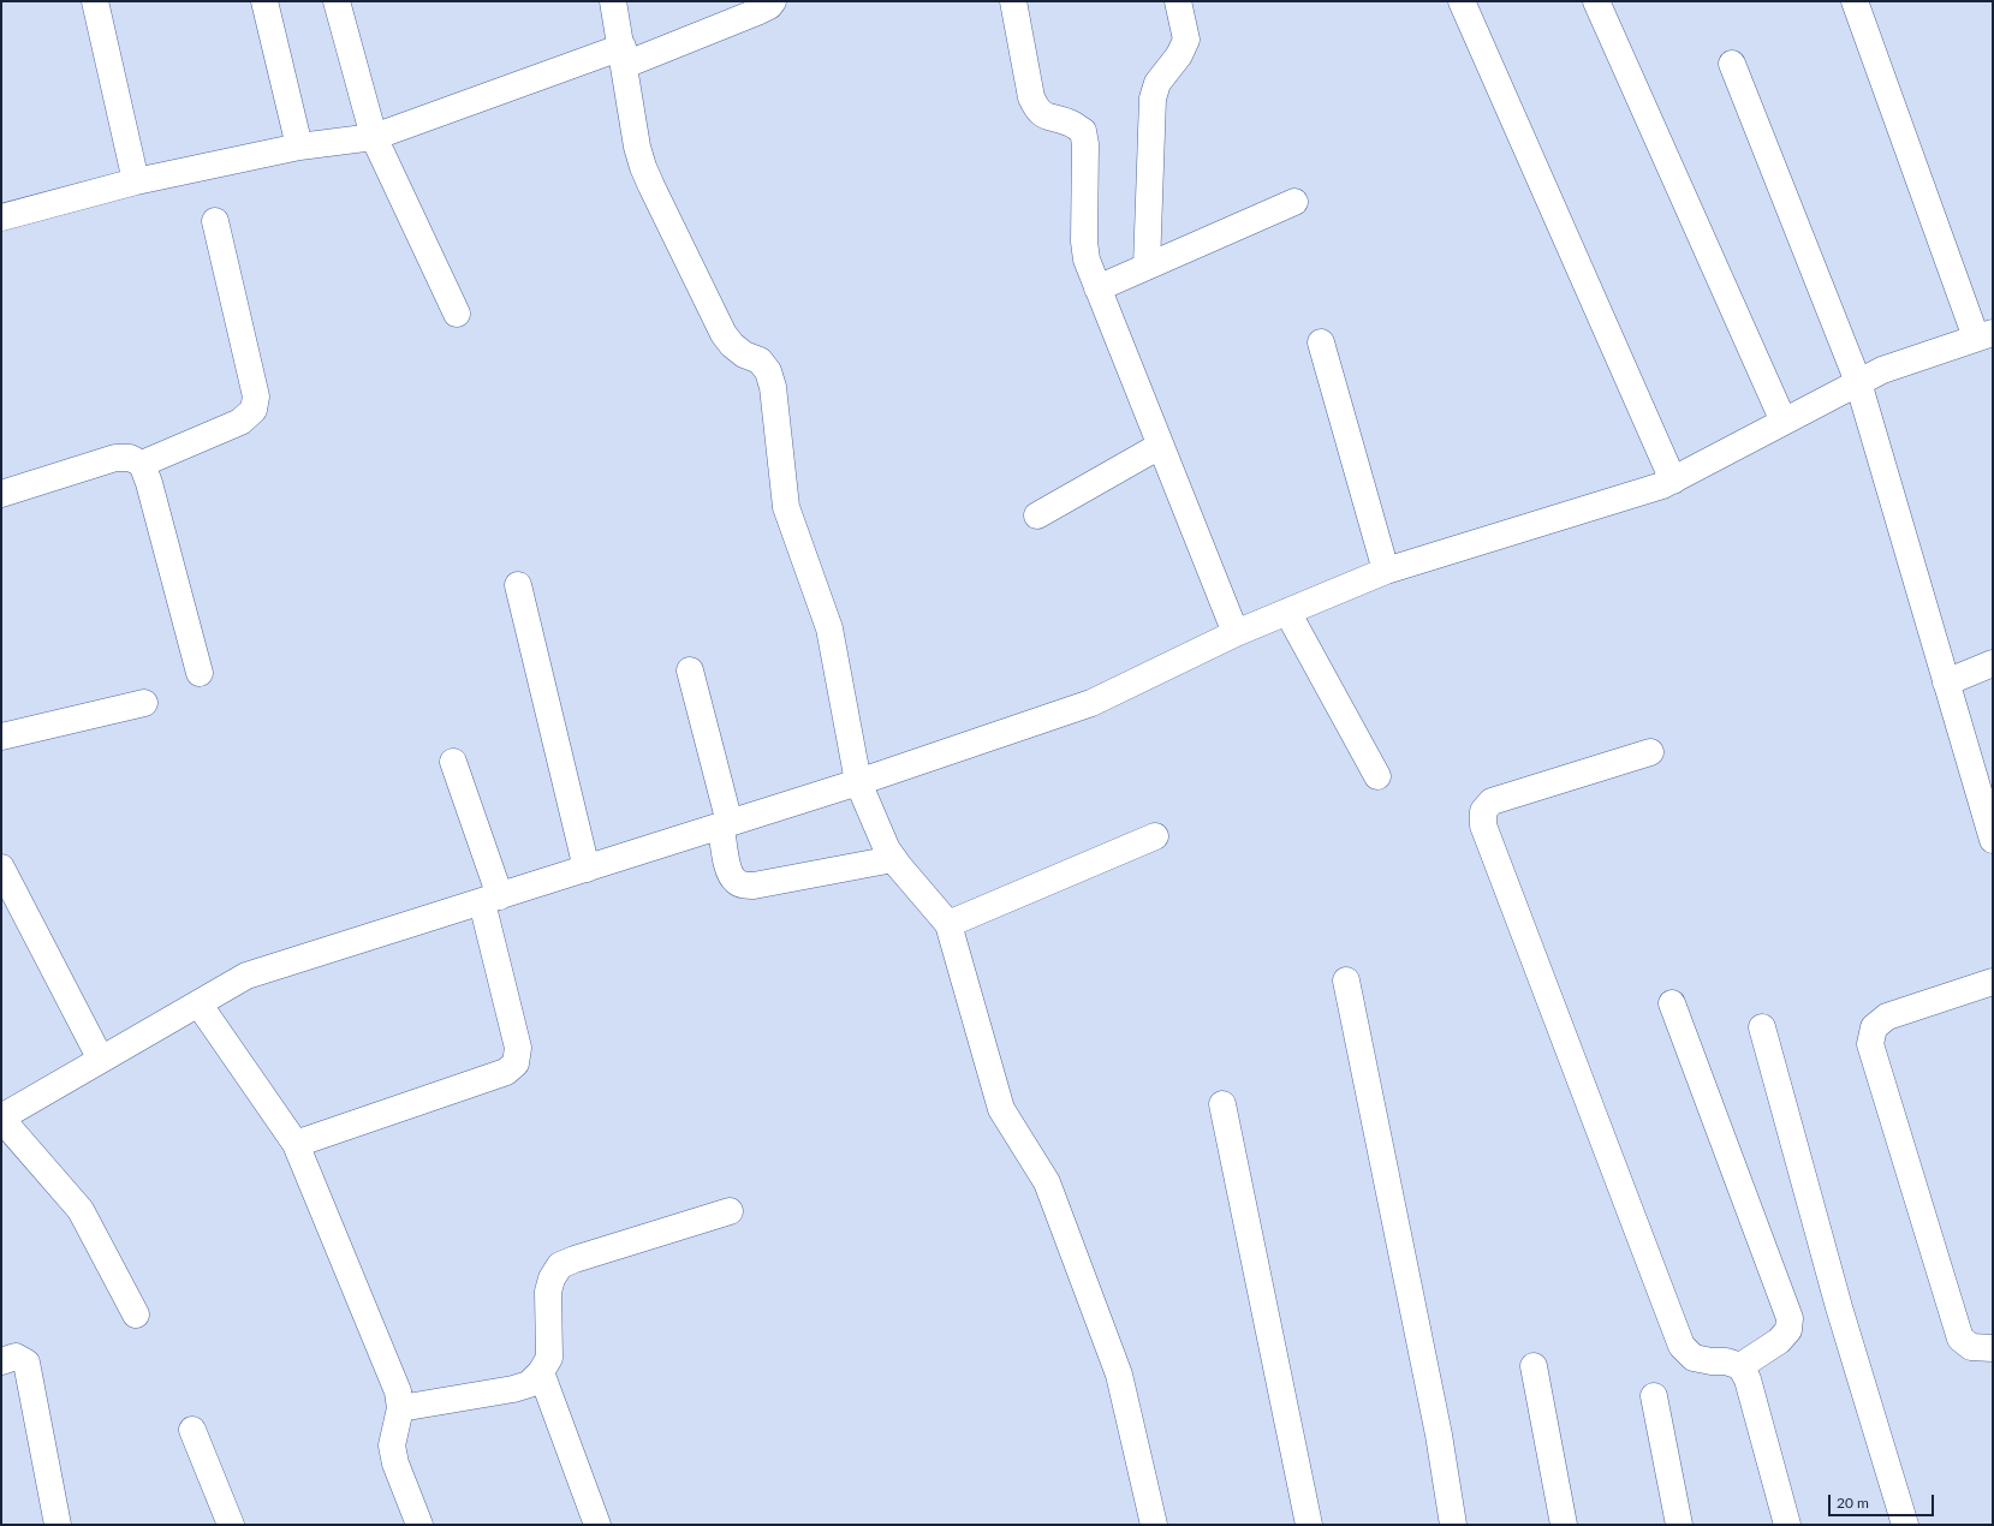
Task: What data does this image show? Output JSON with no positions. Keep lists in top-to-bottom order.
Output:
{
  "scale_bar": "20 m"
}
